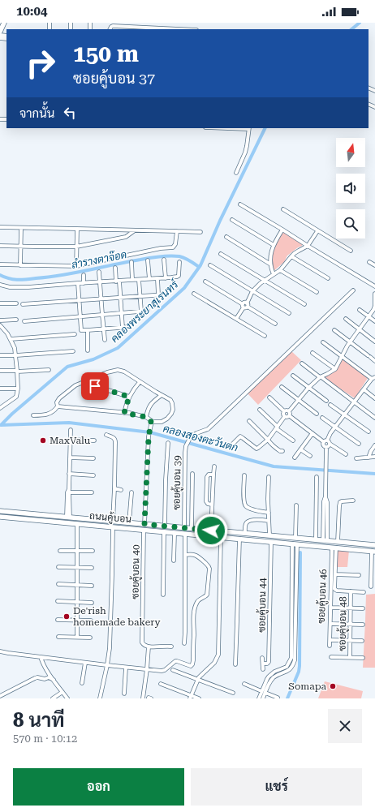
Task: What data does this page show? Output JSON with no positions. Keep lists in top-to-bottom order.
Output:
{
  "streets": {
    "main road": ["ถนนคู้บอน"],
    "street": [
      "ซอยคู้บอน 39",
      "ซอยคู้บอน 40",
      "ซอยคู้บอน 46",
      "ซอยคู้บอน 44",
      "ซอยคู้บอน 48"
    ]
  },
  "crossings": [
    ["ซอยคู้บอน 39", "ถนนคู้บอน"],
    ["ถนนคู้บอน", "ซอยคู้บอน 40"],
    ["ถนนคู้บอน", "ซอยคู้บอน 46"],
    ["ถนนคู้บอน", "ซอยคู้บอน 44"],
    ["ถนนคู้บอน", "ซอยคู้บอน 48"],
    ["ซอยคู้บอน 46", "ซอยคู้บอน 48"]
  ],
  "water": ["ลำรางตาจ๊อด", "คลองพระยาสุเรนทร์", "คลองสองตะวันตก"],
  "places": ["MaxValu", "De'rish homemade bakery", "Somapa"],
  "north": "top",
  "page": {
    "status": "10:04",
    "turn": ["150 m", "ซอยคู้บอน 37"],
    "then": "จากนั้น",
    "heading": ["8 นาที", "570 m · 10:12"],
    "buttons": ["ออก", "แชร์"]
  }
}
